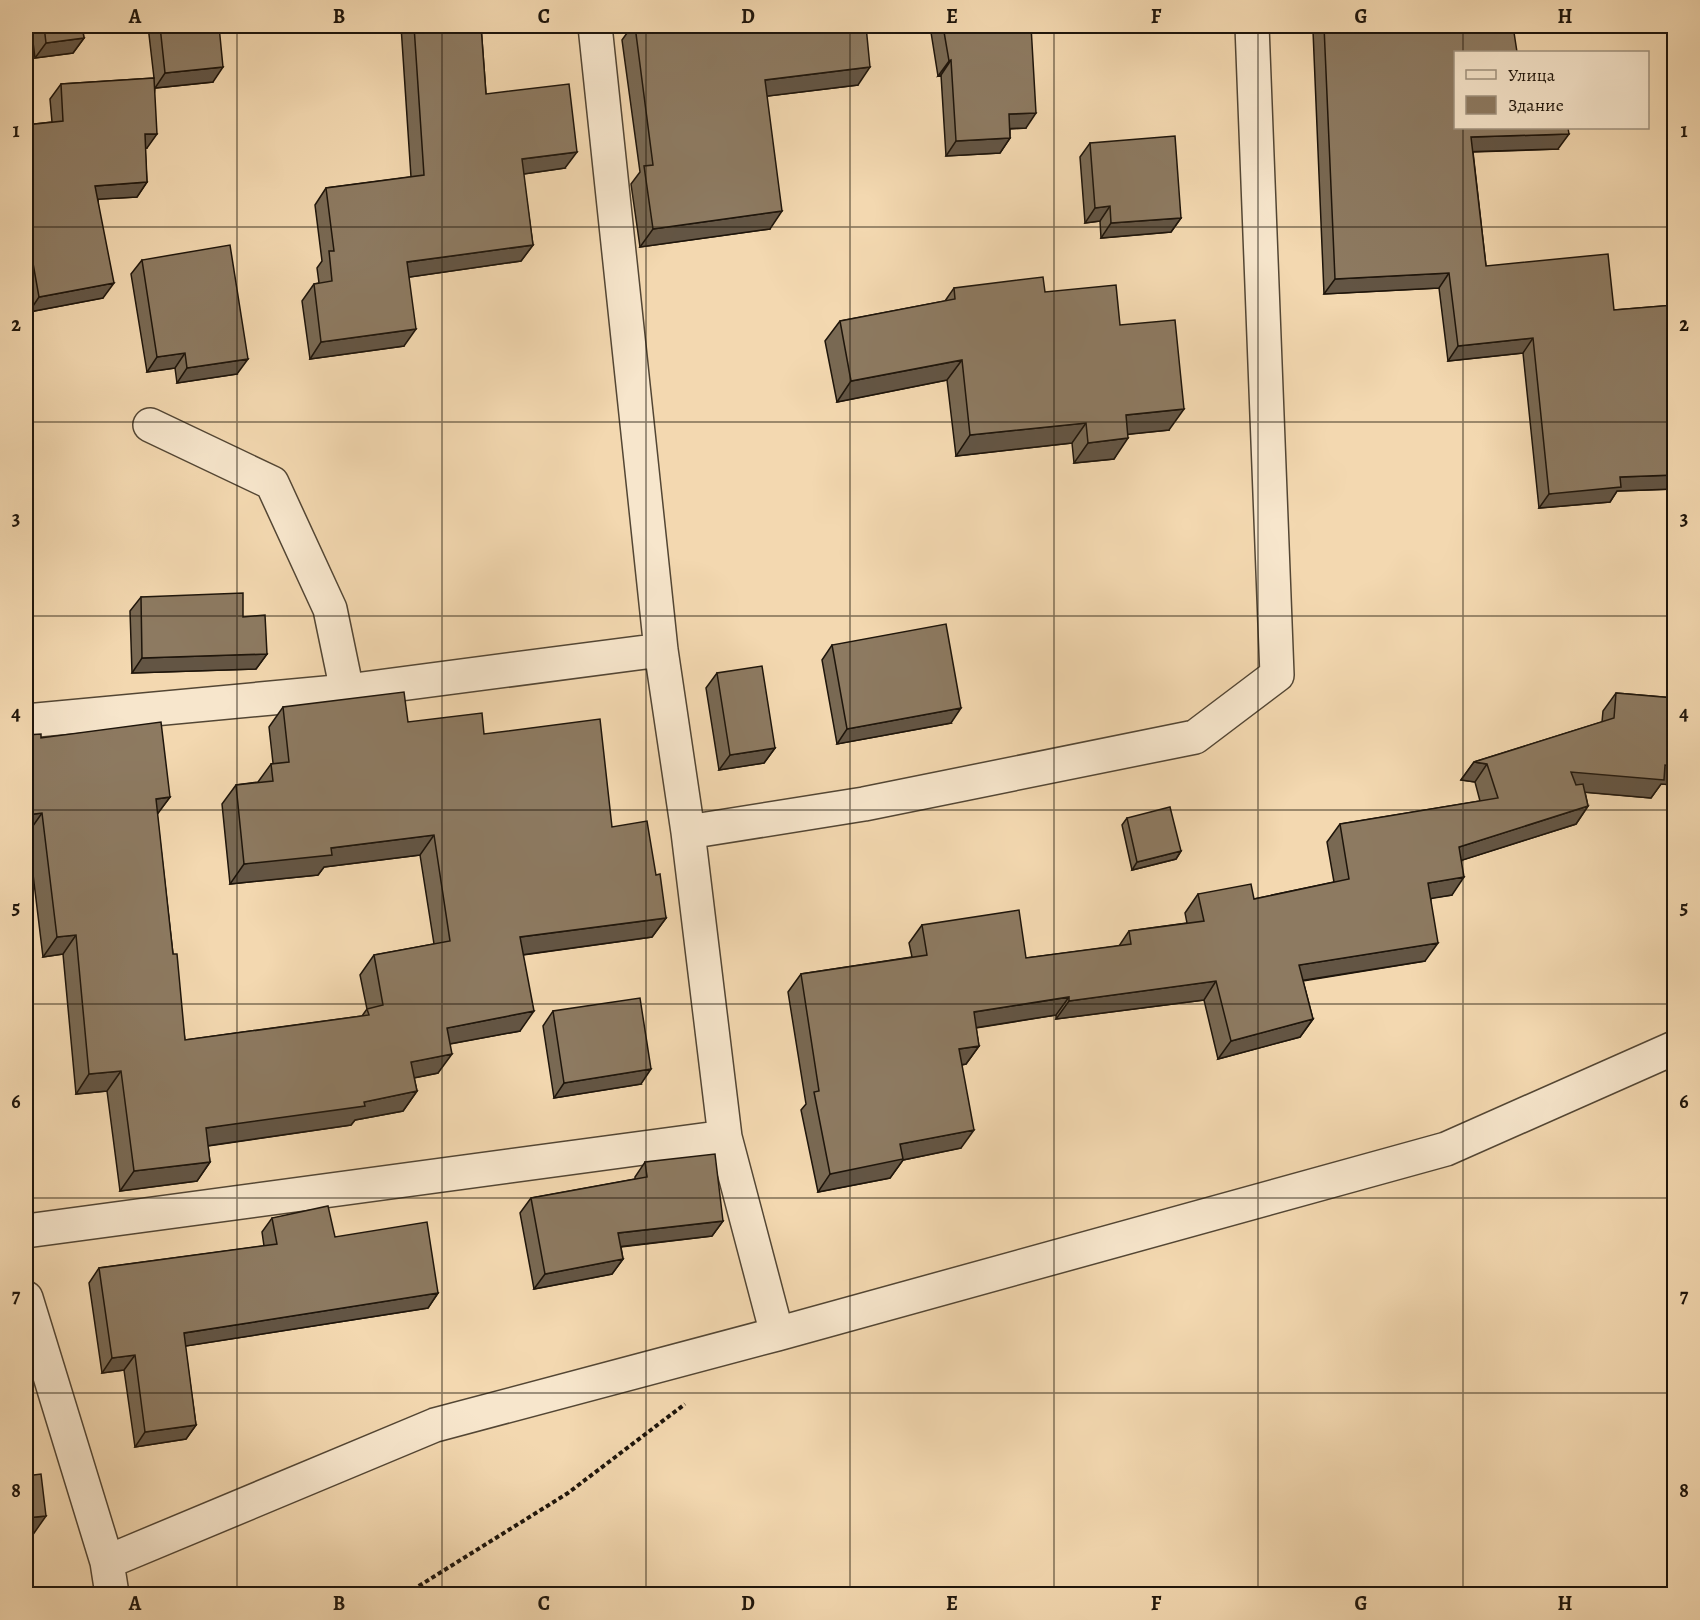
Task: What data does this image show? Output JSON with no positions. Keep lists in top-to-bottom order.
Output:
{
  "legend": ["Улица", "Здание"],
  "grid": {
    "columns": [
      "A",
      "B",
      "C",
      "D",
      "E",
      "F",
      "G",
      "H"
    ],
    "rows": [
      "1",
      "2",
      "3",
      "4",
      "5",
      "6",
      "7",
      "8"
    ]
  }
}
